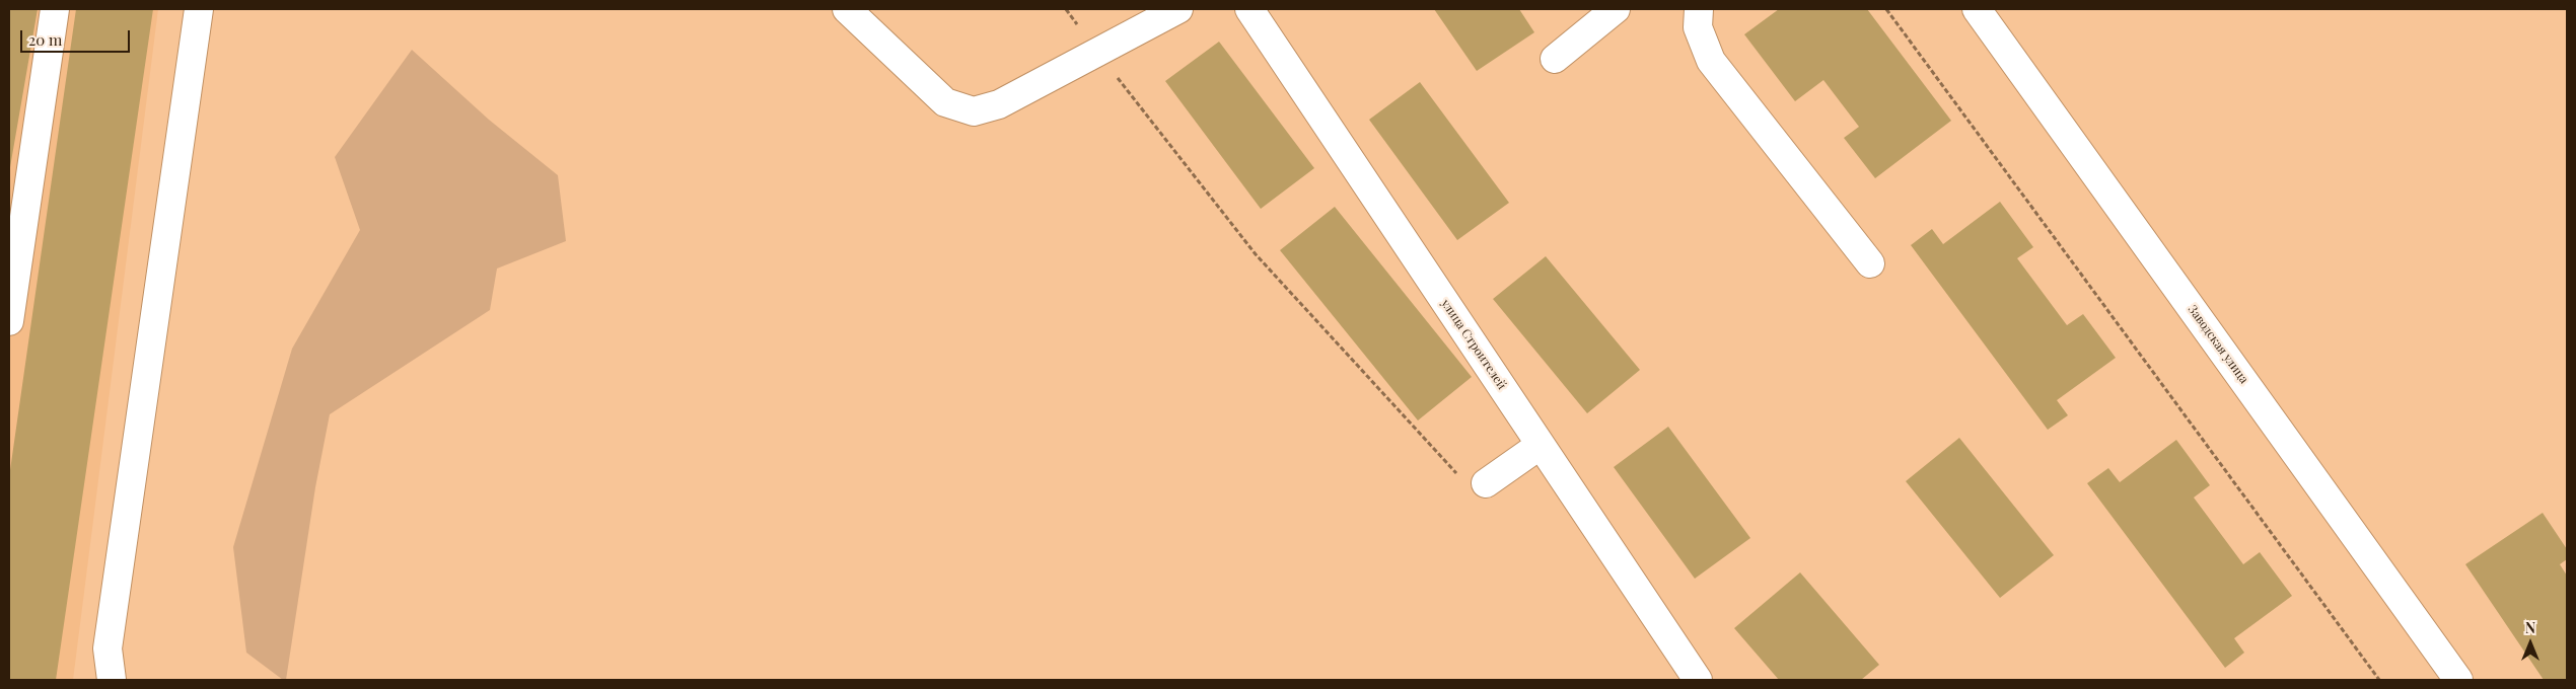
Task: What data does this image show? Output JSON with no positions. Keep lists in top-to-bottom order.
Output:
{
  "streets": {
    "street": ["улица Строителей", "Заводская улица"]
  },
  "scale_bar": "20 m",
  "north": "top"
}
